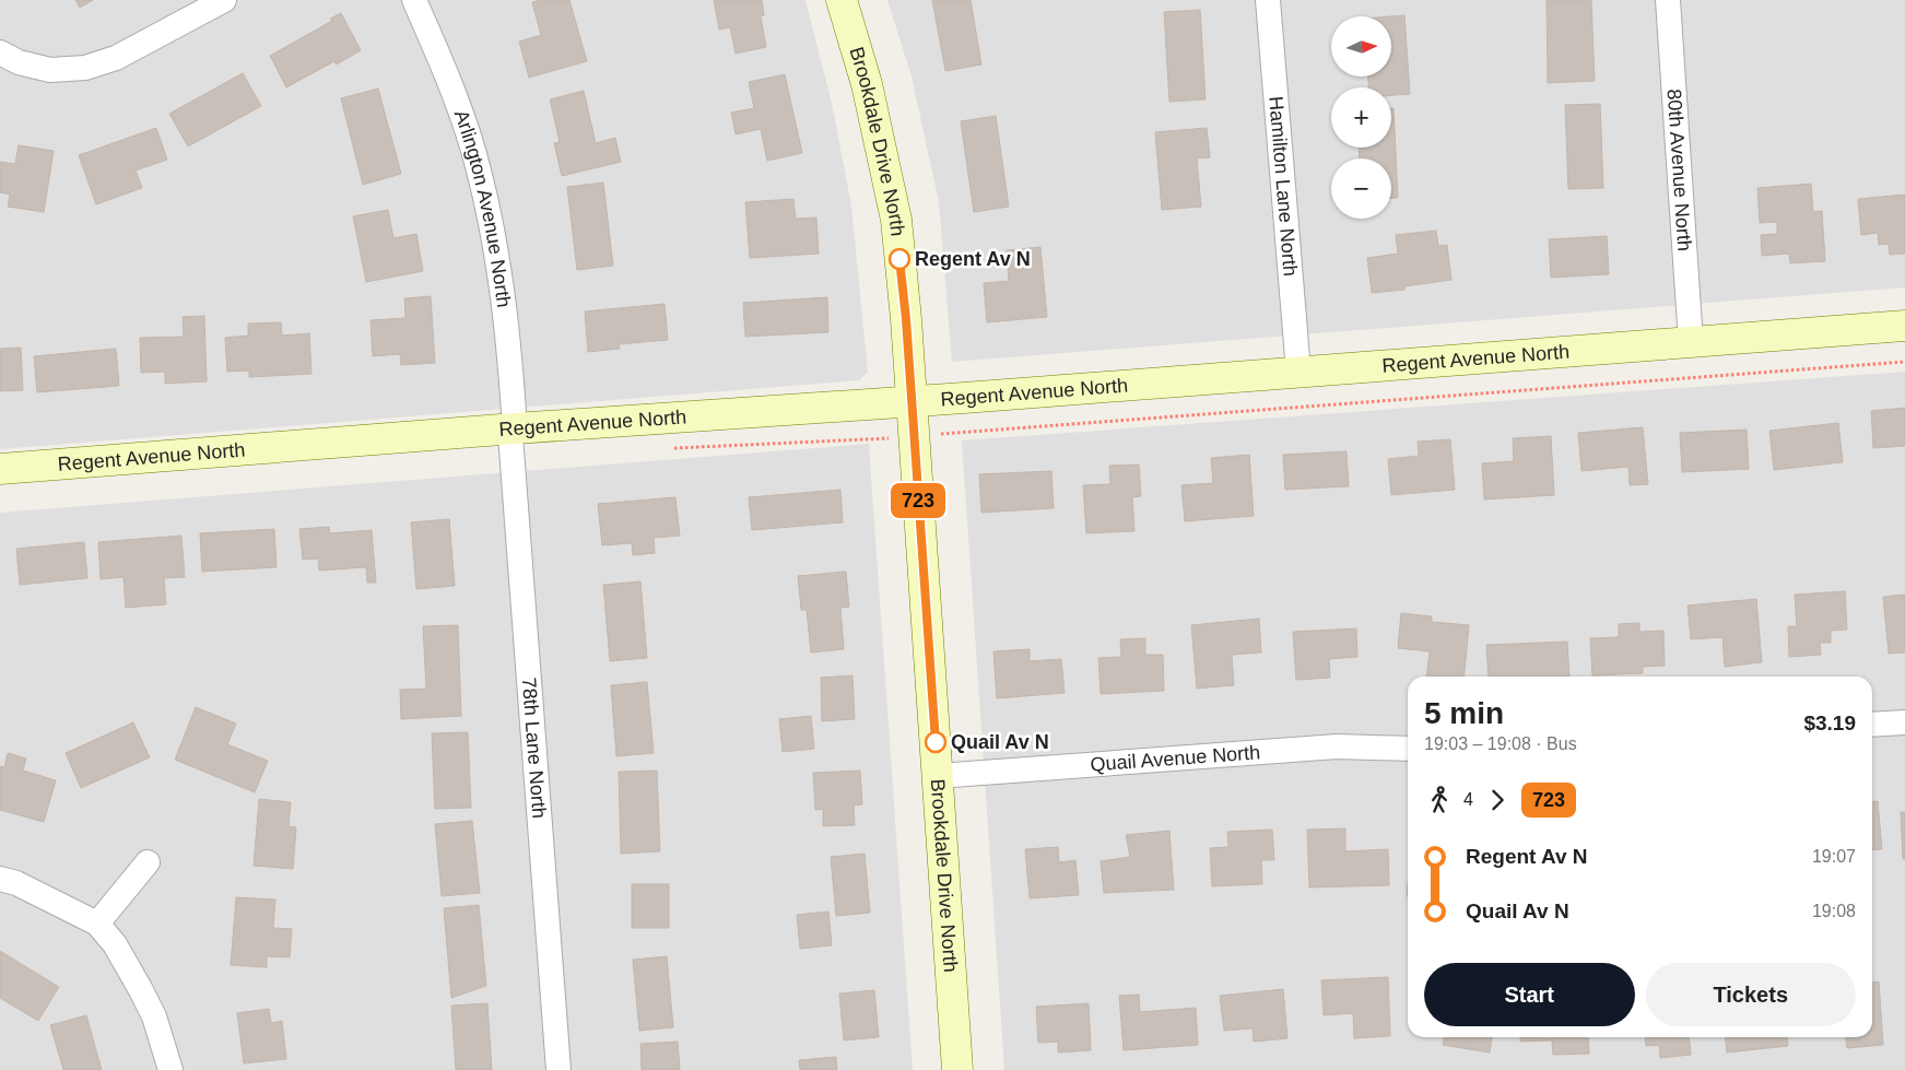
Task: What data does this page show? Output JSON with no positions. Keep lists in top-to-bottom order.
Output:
{
  "streets": {
    "street": [
      "Brookdale Drive North",
      "80th Avenue North",
      "Hamilton Lane North",
      "Arlington Avenue North",
      "Regent Avenue North",
      "78th Lane North",
      "Quail Avenue North"
    ]
  },
  "crossings": [
    ["Brookdale Drive North", "Regent Avenue North"],
    ["Brookdale Drive North", "Quail Avenue North"],
    ["80th Avenue North", "Regent Avenue North"],
    ["Hamilton Lane North", "Regent Avenue North"],
    ["Arlington Avenue North", "Regent Avenue North"],
    ["Arlington Avenue North", "78th Lane North"],
    ["Regent Avenue North", "78th Lane North"]
  ],
  "places": ["Regent Av N", "Quail Av N"],
  "lines": ["bus line 723"],
  "north": "right",
  "page": {
    "on_map": "723",
    "map_buttons": ["+", "−"],
    "heading": ["5 min", "19:03 – 19:08 · Bus", "$3.19"],
    "legs": ["4", "723"],
    "list": [
      {
        "name": "Regent Av N",
        "value": "19:07"
      },
      {
        "name": "Quail Av N",
        "value": "19:08"
      }
    ],
    "buttons": ["Start", "Tickets"]
  }
}
